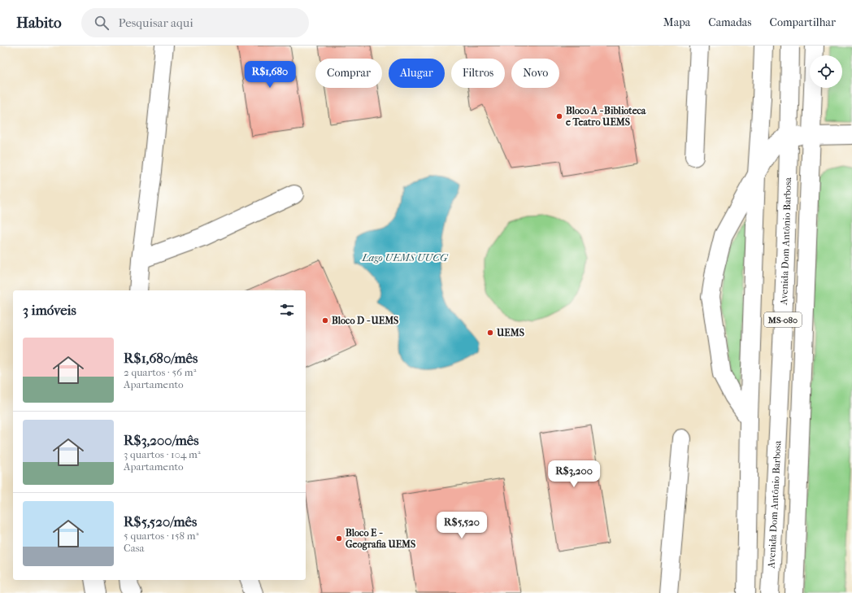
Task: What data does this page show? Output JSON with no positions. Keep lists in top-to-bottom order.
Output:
{
  "streets": {
    "main road": ["Avenida Dom Antônio Barbosa", "MS-080"]
  },
  "water": ["Lago UEMS UUCG"],
  "places": [
    "Bloco A - Biblioteca e Teatro UEMS",
    "Bloco D - UEMS",
    "UEMS",
    "Bloco E - Geografia UEMS"
  ],
  "page": {
    "header": "Habito",
    "search": "Pesquisar aqui",
    "nav": ["Mapa", "Camadas", "Compartilhar"],
    "chip": [
      "Comprar",
      "Alugar",
      "Filtros",
      "Novo"
    ],
    "price": ["R$1,680", "R$3,200", "R$5,520"],
    "heading": "3 imóveis",
    "list": [
      {
        "name": "R$1,680/mês",
        "note": "2 quartos · 56 m² · Apartamento"
      },
      {
        "name": "R$3,200/mês",
        "note": "3 quartos · 104 m² · Apartamento"
      },
      {
        "name": "R$5,520/mês",
        "note": "5 quartos · 158 m² · Casa"
      }
    ]
  }
}
